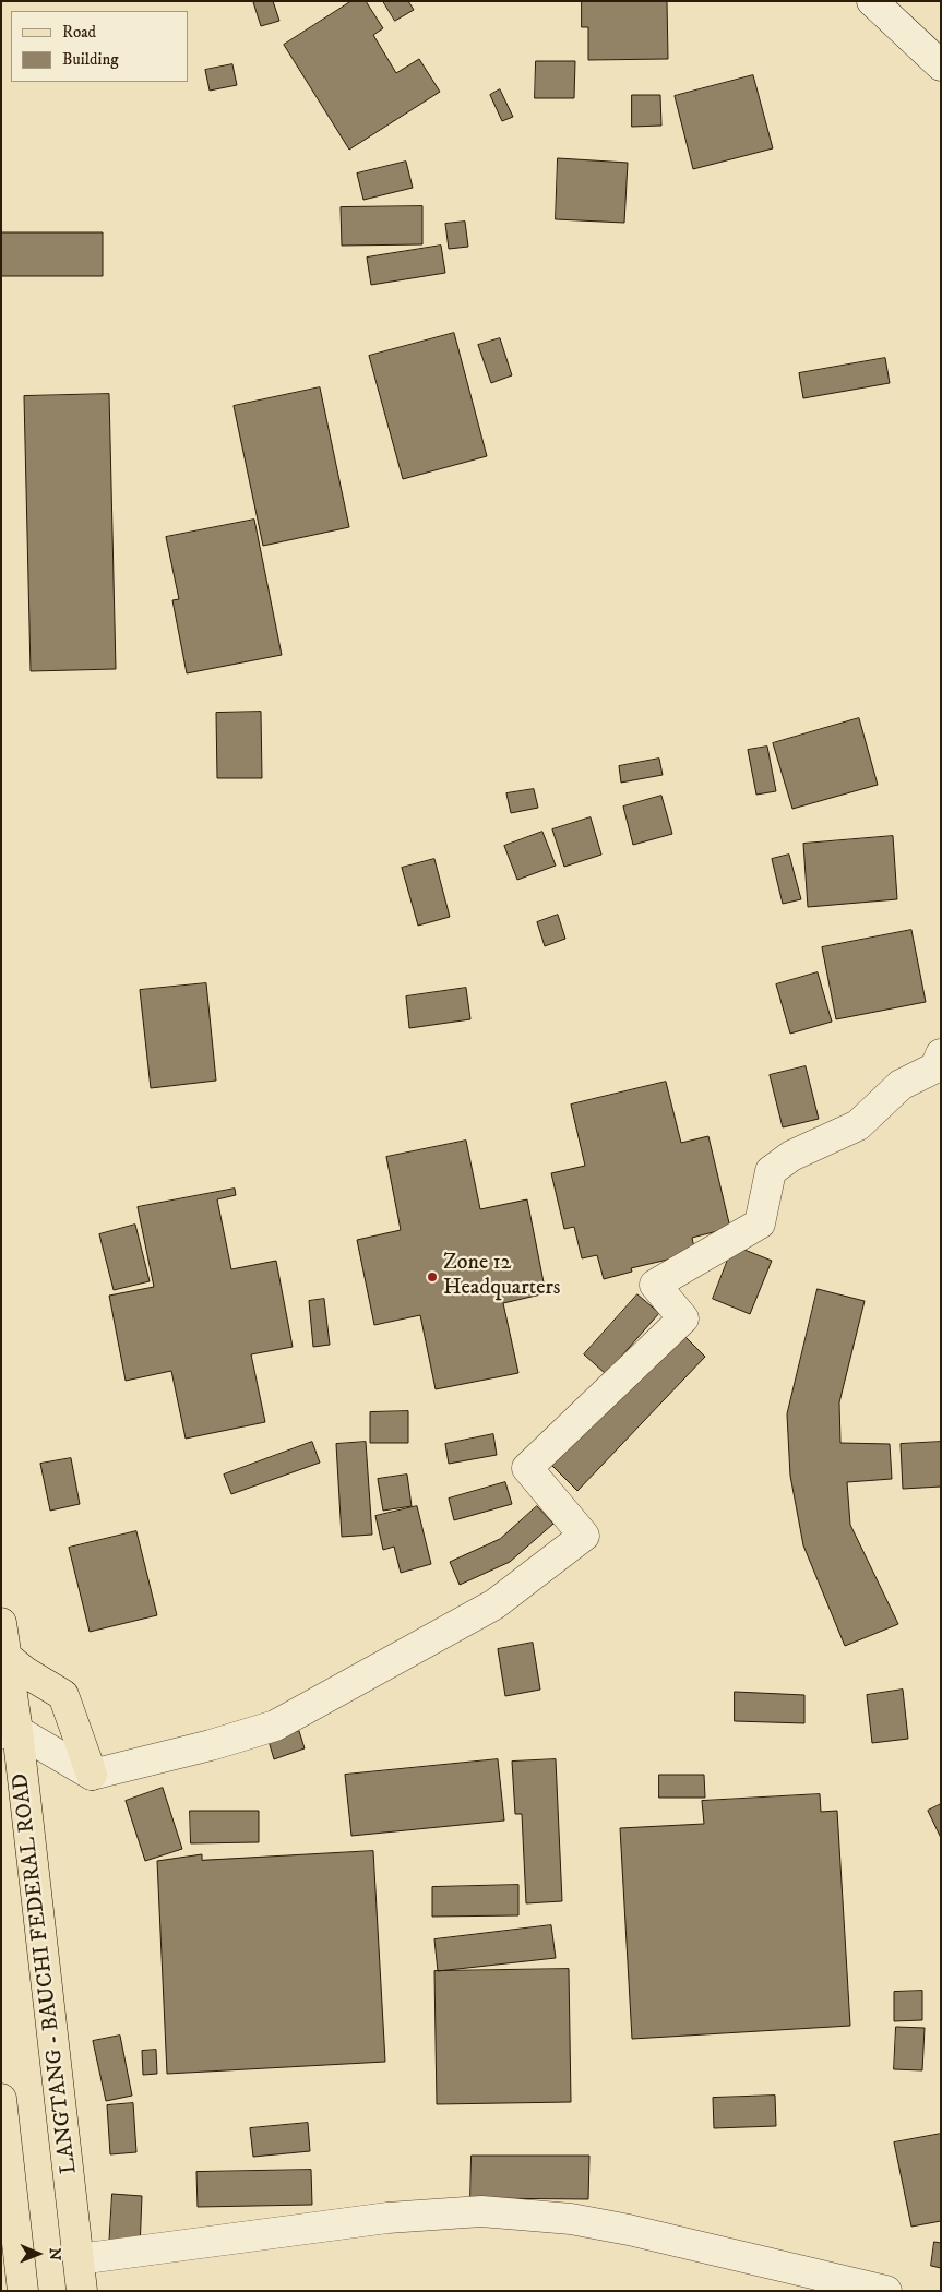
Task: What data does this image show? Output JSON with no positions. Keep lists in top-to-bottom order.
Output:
{
  "streets": {
    "main road": ["LANGTANG - BAUCHI FEDERAL ROAD"]
  },
  "places": ["Zone 12 Headquarters"],
  "legend": ["Road", "Building"],
  "north": "right"
}
